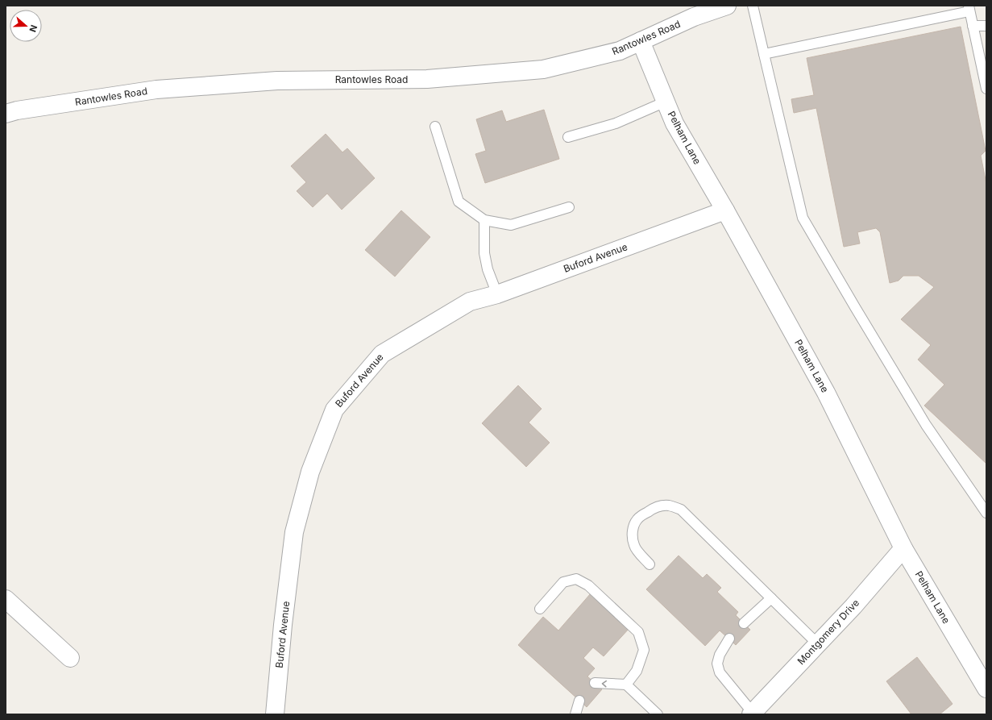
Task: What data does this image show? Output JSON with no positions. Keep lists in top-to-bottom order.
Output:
{
  "streets": {
    "street": [
      "Rantowles Road",
      "Pelham Lane",
      "Buford Avenue",
      "Montgomery Drive"
    ]
  },
  "crossings": [
    ["Rantowles Road", "Pelham Lane"],
    ["Pelham Lane", "Buford Avenue"],
    ["Pelham Lane", "Montgomery Drive"]
  ],
  "north": "right"
}
